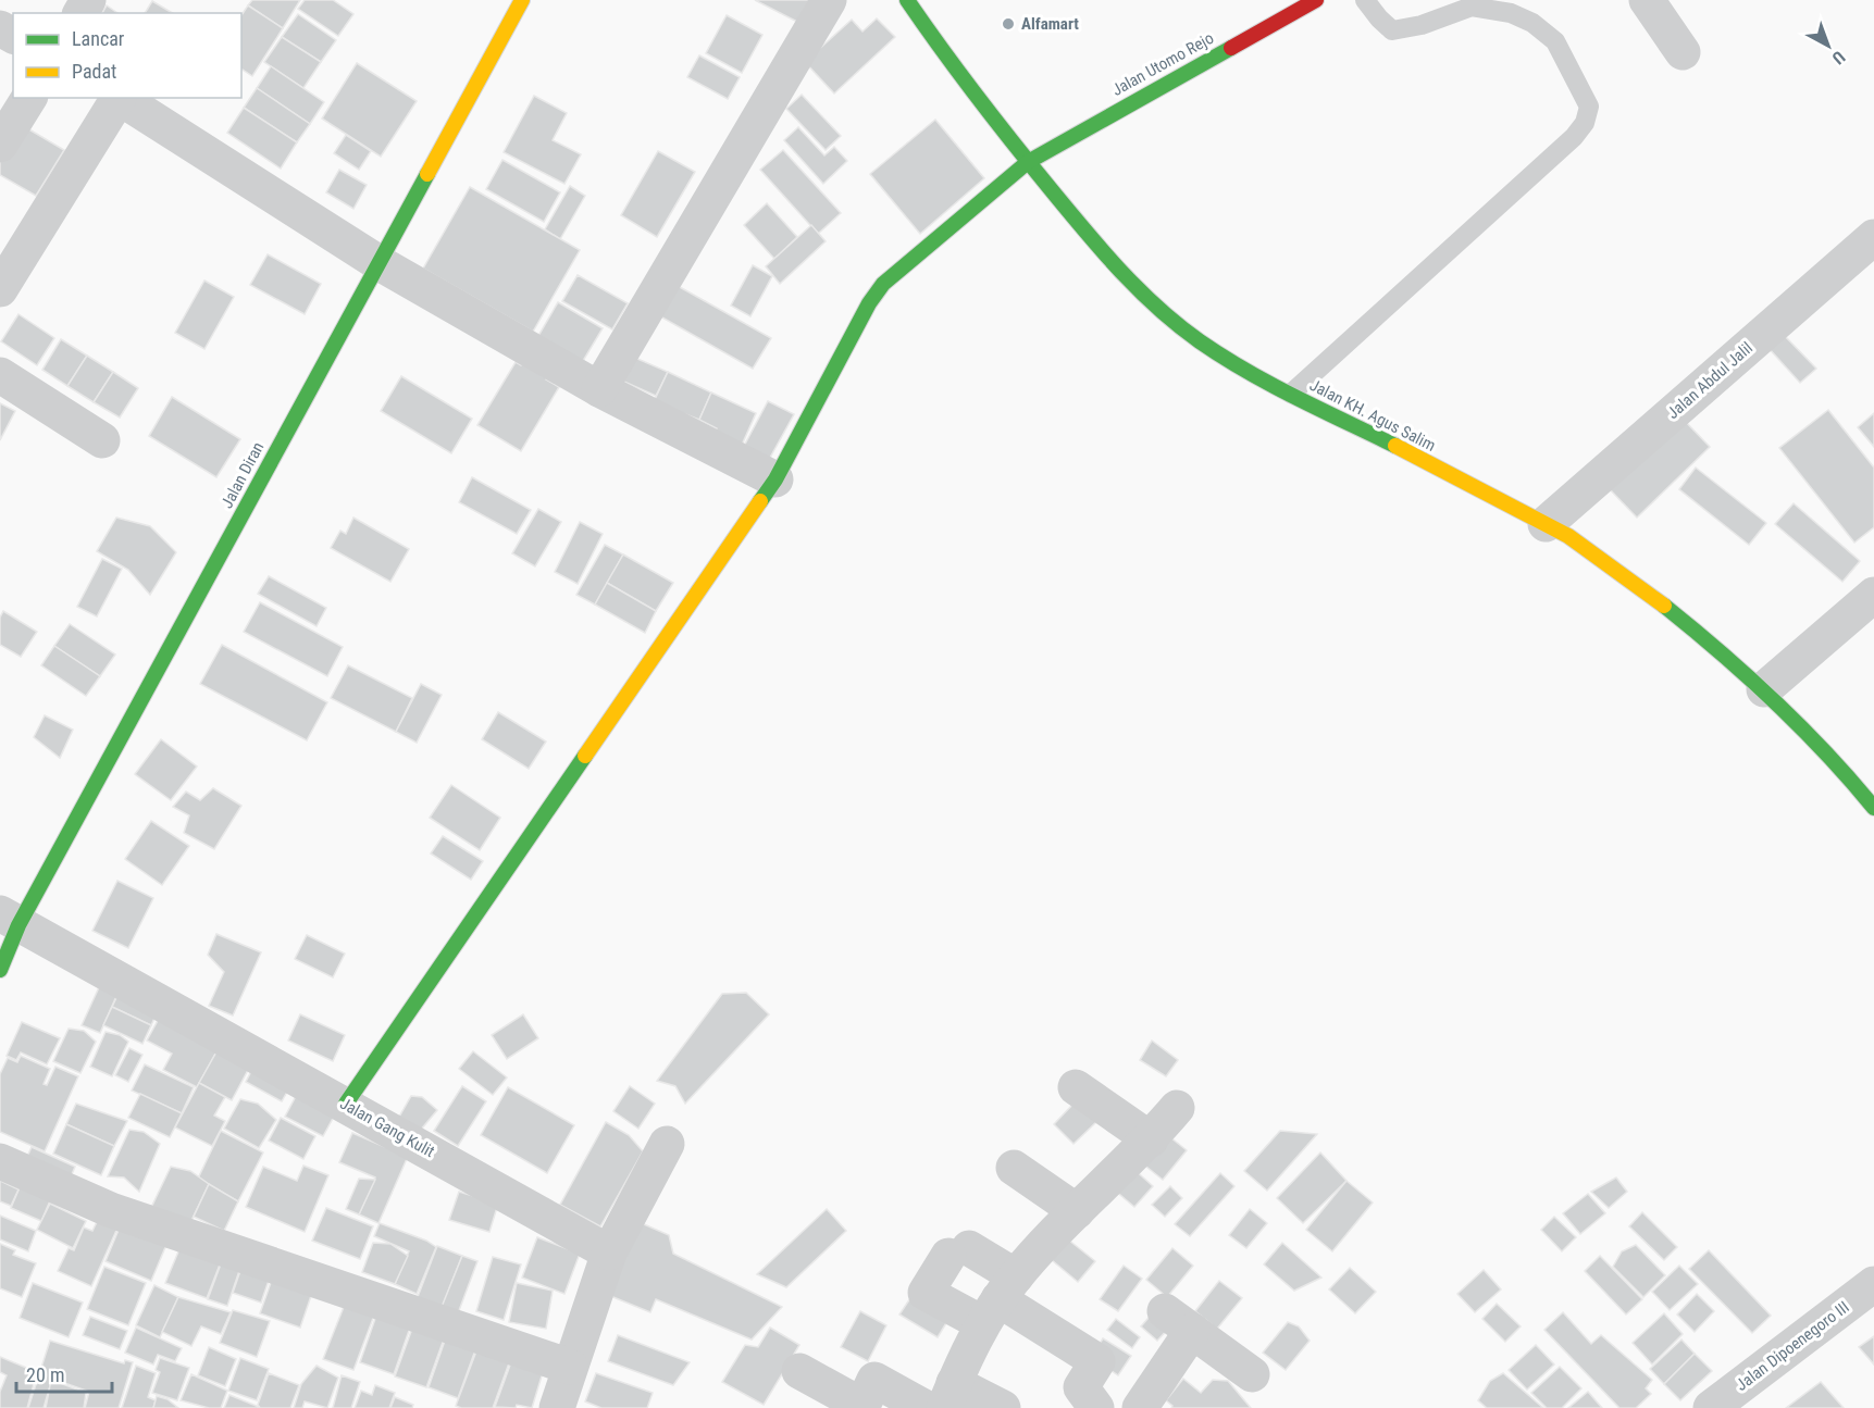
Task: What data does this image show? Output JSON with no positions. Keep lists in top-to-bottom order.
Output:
{
  "streets": {
    "street": [
      "Jalan Utomo Rejo",
      "Jalan Abdul Jalil",
      "Jalan KH. Agus Salim",
      "Jalan Diran",
      "Jalan Gang Kulit",
      "Jalan Dipoenegoro III"
    ]
  },
  "crossings": [
    ["Jalan Utomo Rejo", "Jalan KH. Agus Salim"],
    ["Jalan Utomo Rejo", "Jalan Gang Kulit"],
    ["Jalan Abdul Jalil", "Jalan KH. Agus Salim"],
    ["Jalan Diran", "Jalan Gang Kulit"]
  ],
  "places": ["Alfamart"],
  "legend": ["Lancar", "Padat"],
  "scale_bar": "20 m",
  "north": "bottom right"
}
